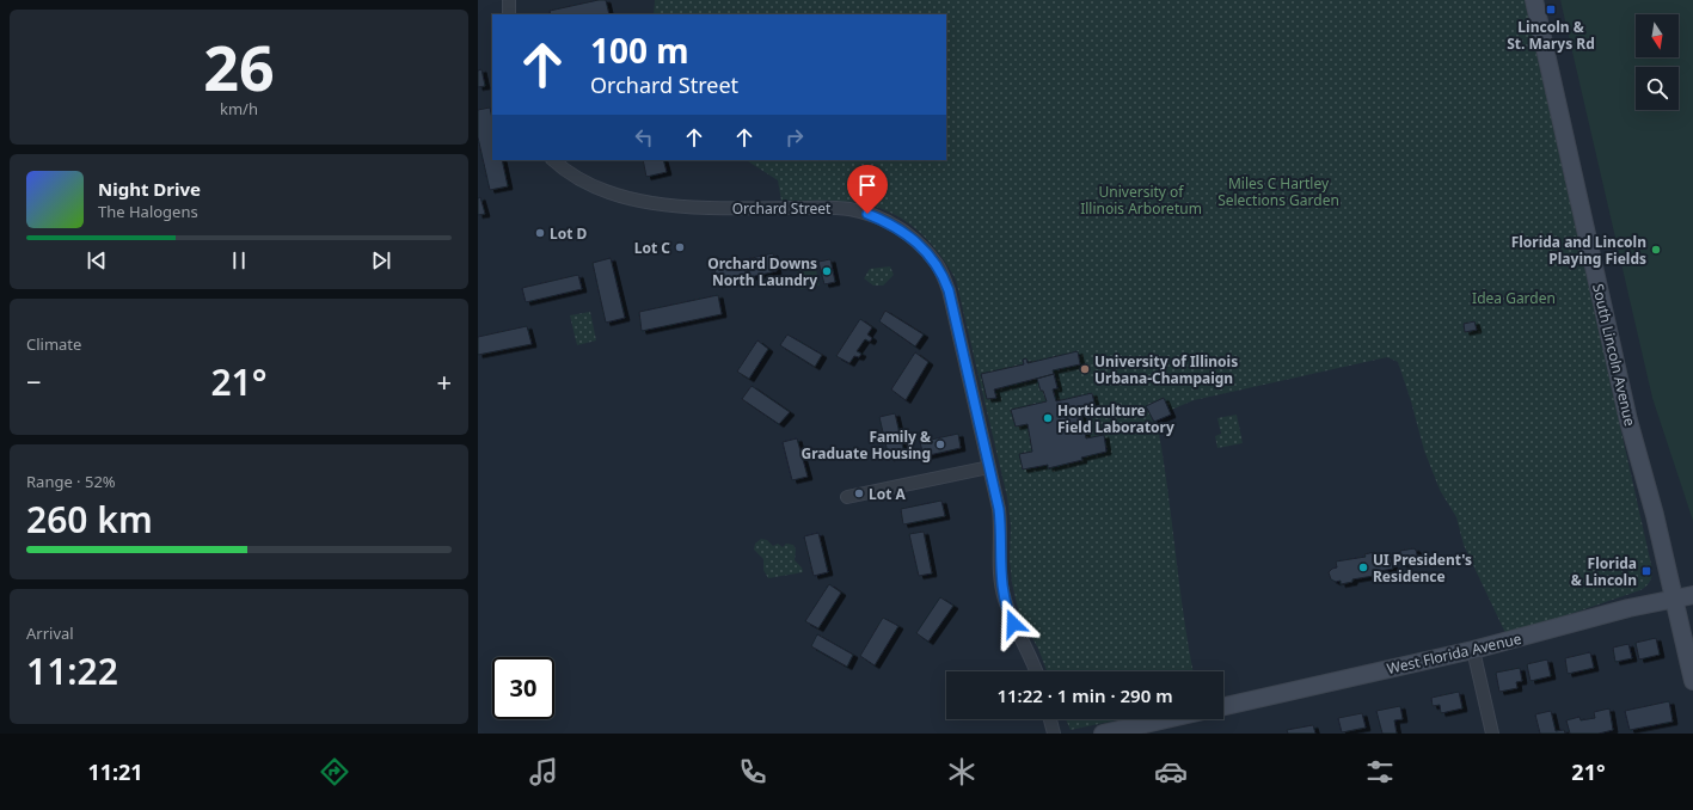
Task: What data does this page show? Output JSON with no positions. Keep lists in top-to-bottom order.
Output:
{
  "streets": {
    "main road": ["South Lincoln Avenue", "West Florida Avenue"],
    "street": ["Orchard Street"]
  },
  "crossings": [
    ["South Lincoln Avenue", "West Florida Avenue"]
  ],
  "parks": ["Miles C Hartley Selections Garden", "University of Illinois Arboretum", "Idea Garden"],
  "places": {
    "transit": ["Lincoln & St. Marys Rd", "Florida & Lincoln"],
    "other": [
      "Lot D",
      "Lot C",
      "Florida and Lincoln Playing Fields",
      "Orchard Downs North Laundry",
      "University of Illinois Urbana-Champaign",
      "Horticulture Field Laboratory",
      "Family & Graduate Housing",
      "Lot A",
      "UI President's Residence"
    ]
  },
  "north": "bottom",
  "page": {
    "tile": [
      ["26", "km/h"],
      "Climate",
      ["Range · 52%", "260 km"],
      ["Arrival", "11:22"]
    ],
    "turn": ["100 m", "Orchard Street"],
    "song": ["Night Drive", "The Halogens"],
    "heat": ["−", "21°", "+"],
    "limit": "30",
    "trip": "11:22 · 1 min · 290 m",
    "tabs": ["11:21", "21°"]
  }
}
